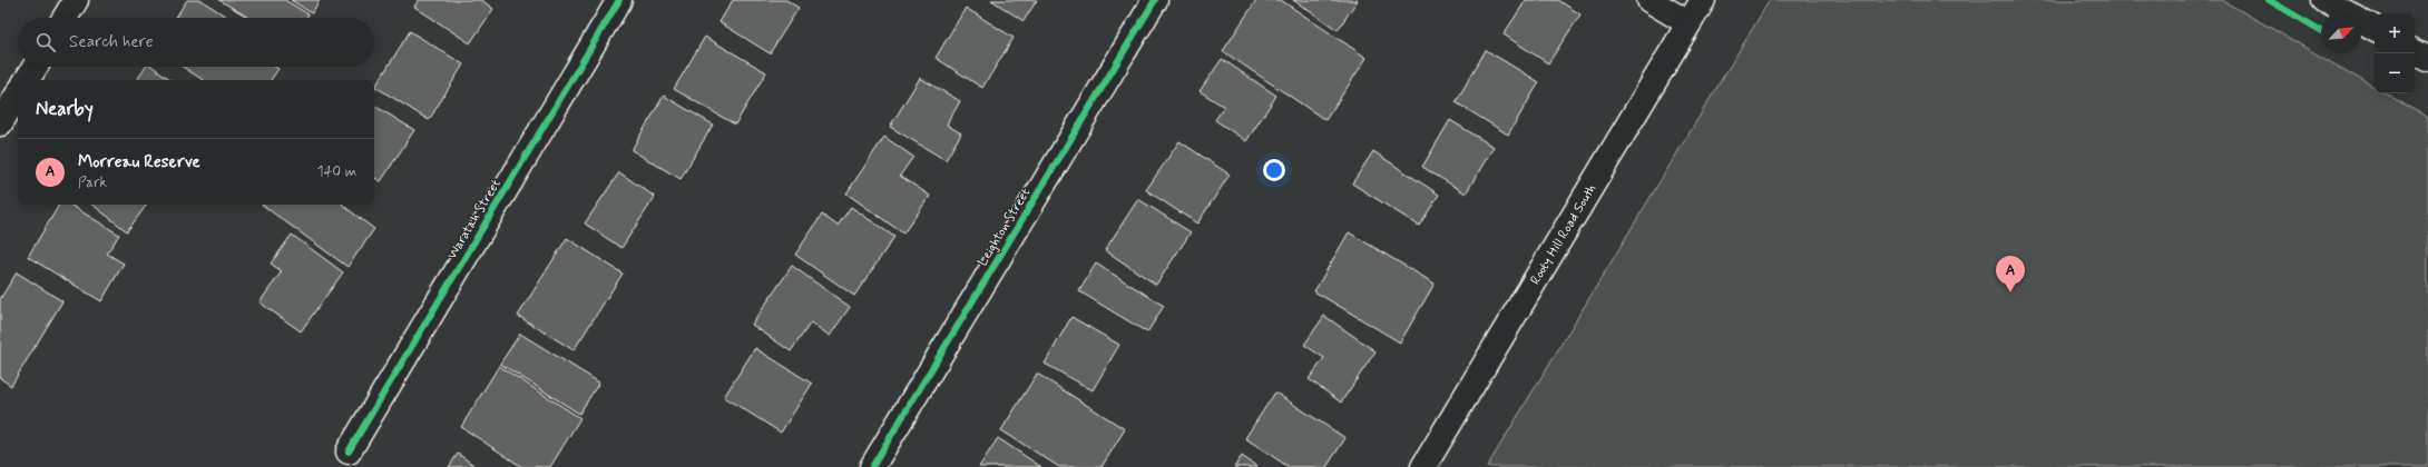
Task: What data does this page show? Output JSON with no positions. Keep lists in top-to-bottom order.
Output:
{
  "streets": {
    "street": ["Waratah Street", "Leighton Street", "Rooty Hill Road South"]
  },
  "north": "top right",
  "page": {
    "map_buttons": ["+", "−"],
    "search": "Search here",
    "heading": "Nearby",
    "list": [
      {
        "mark": "A",
        "name": "Morreau Reserve",
        "note": "Park",
        "value": "140 m"
      }
    ],
    "pins": "A"
  }
}
